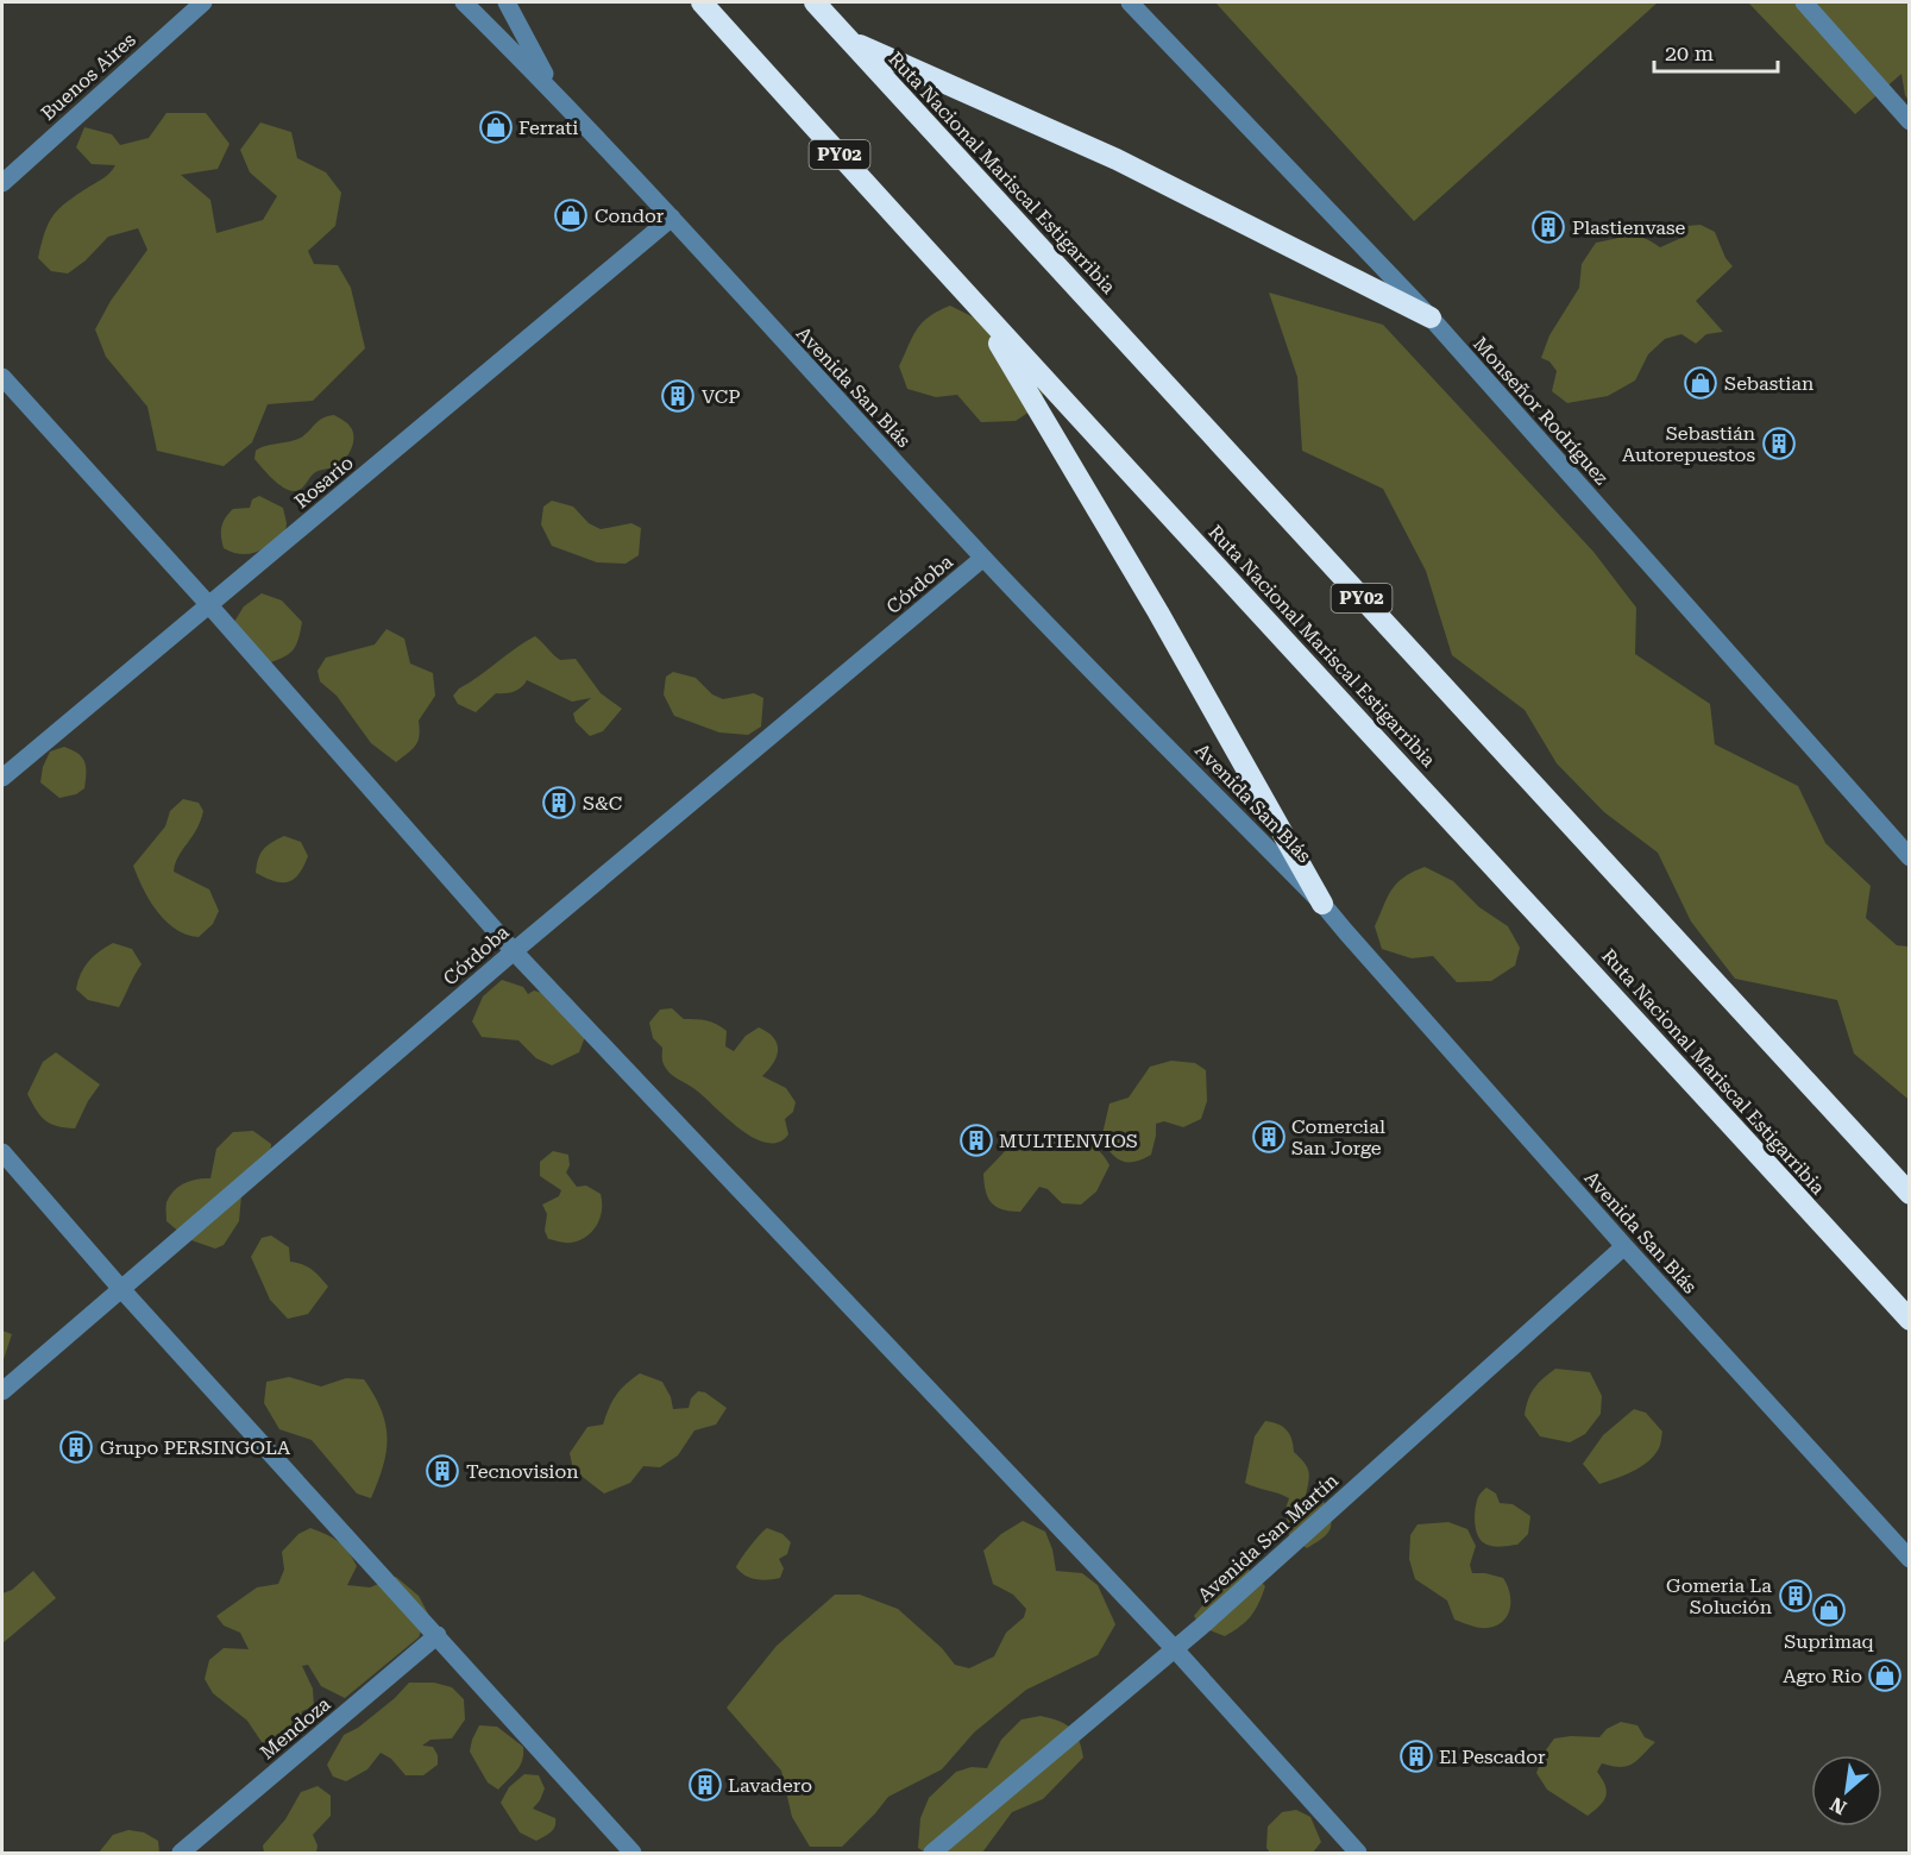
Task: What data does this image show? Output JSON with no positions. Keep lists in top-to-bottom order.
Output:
{
  "streets": {
    "highway": ["PY02", "Ruta Nacional Mariscal Estigarribia"],
    "street": [
      "Buenos Aires",
      "Avenida San Blás",
      "Monseñor Rodríguez",
      "Rosario",
      "Córdoba",
      "Avenida San Martín",
      "Mendoza"
    ]
  },
  "crossings": [
    ["Avenida San Blás", "Rosario"],
    ["Avenida San Blás", "Córdoba"],
    ["Avenida San Blás", "Avenida San Martín"]
  ],
  "places": {
    "shop": [
      "Ferrati",
      "Condor",
      "Sebastian",
      "Suprimaq",
      "Agro Rio"
    ],
    "building": [
      "Plastienvase",
      "VCP",
      "Sebastián Autorepuestos",
      "S&C",
      "Comercial San Jorge",
      "MULTIENVIOS",
      "Grupo PERSINGOLA",
      "Tecnovision",
      "Gomeria La Solución",
      "El Pescador",
      "Lavadero"
    ]
  },
  "scale_bar": "20 m",
  "north": "bottom left"
}
